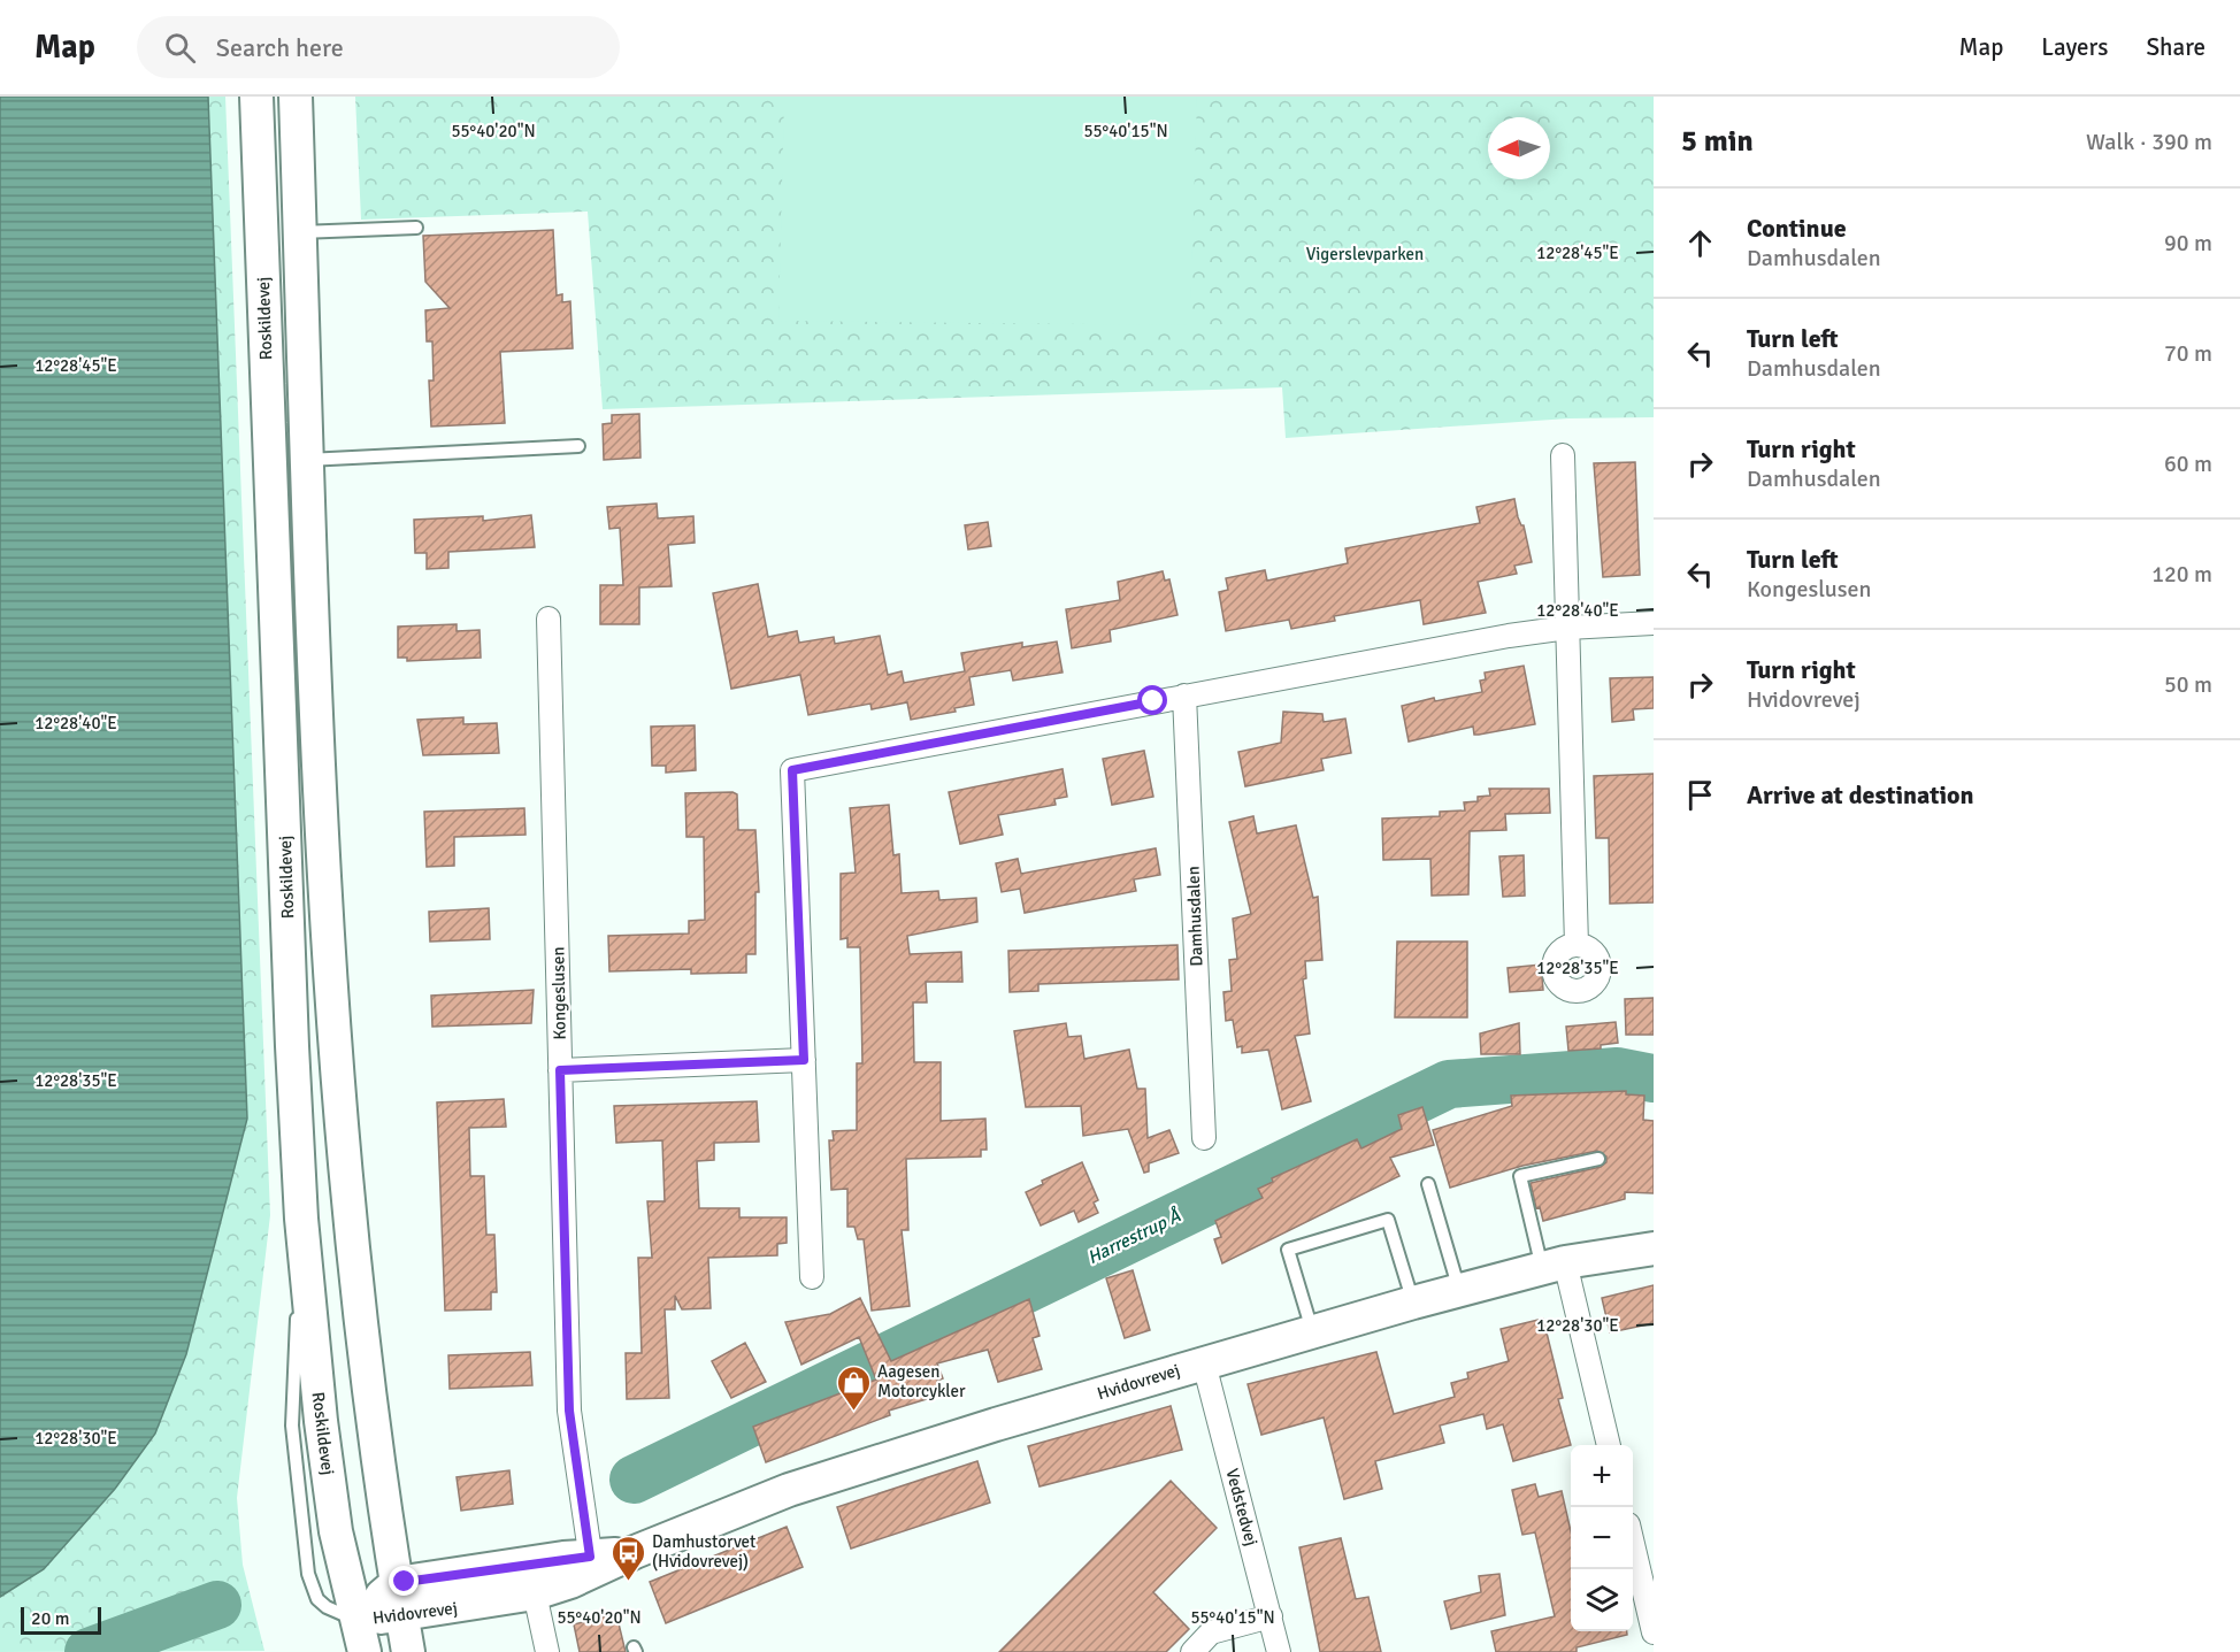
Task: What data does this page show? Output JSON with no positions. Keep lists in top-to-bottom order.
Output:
{
  "streets": {
    "main road": ["Roskildevej", "Hvidovrevej"],
    "street": ["Damhusdalen", "Kongeslusen", "Vedstedvej"]
  },
  "crossings": [
    ["Roskildevej", "Hvidovrevej"],
    ["Kongeslusen", "Hvidovrevej"],
    ["Hvidovrevej", "Vedstedvej"]
  ],
  "water": ["Harrestrup Å"],
  "parks": ["Vigerslevparken"],
  "places": {
    "shop": ["Aagesen Motorcykler"],
    "bus stop": ["Damhustorvet (Hvidovrevej)"]
  },
  "scale_bar": "20 m",
  "north": "left",
  "page": {
    "header": "Map",
    "search": "Search here",
    "nav": ["Map", "Layers", "Share"],
    "heading": ["5 min", "Walk · 390 m"],
    "list": [
      ["Continue", "Damhusdalen", "90 m"],
      ["Turn left", "Damhusdalen", "70 m"],
      ["Turn right", "Damhusdalen", "60 m"],
      ["Turn left", "Kongeslusen", "120 m"],
      ["Turn right", "Hvidovrevej", "50 m"],
      "Arrive at destination"
    ],
    "map_buttons": ["+", "−"],
    "scale": "20 m"
  },
  "coordinates": [
    "55°40'20\"N",
    "55°40'15\"N",
    "12°28'45\"E",
    "12°28'40\"E",
    "12°28'35\"E",
    "12°28'30\"E"
  ]
}
